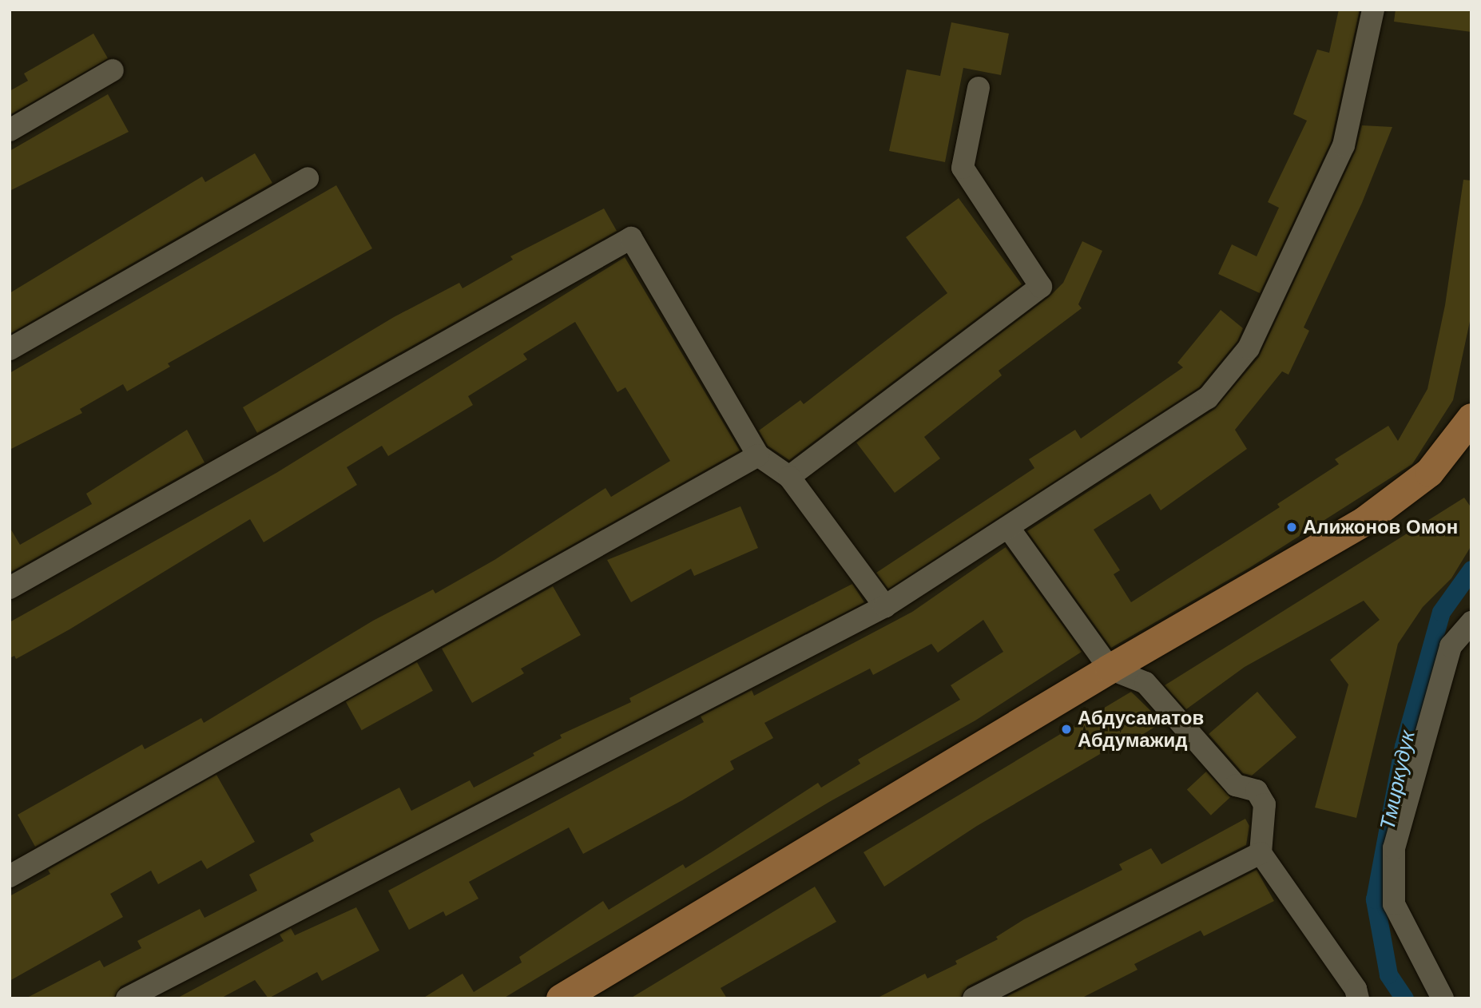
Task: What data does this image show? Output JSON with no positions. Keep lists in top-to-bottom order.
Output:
{
  "water": ["Тмиркудук"],
  "places": ["Алижонов Омон", "Абдусаматов Абдумажид"]
}
